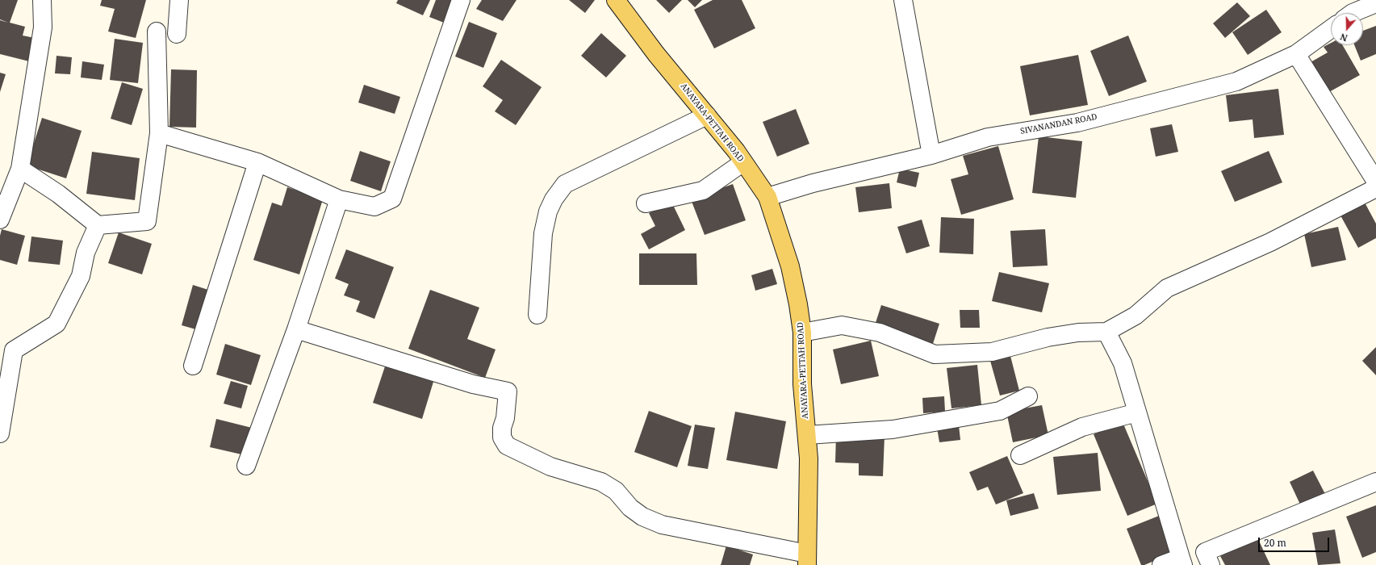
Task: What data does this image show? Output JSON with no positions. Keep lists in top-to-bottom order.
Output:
{
  "streets": {
    "main road": ["ANAYARA-PETTAH ROAD"],
    "street": ["SIVANANDAN ROAD"]
  },
  "crossings": [
    ["ANAYARA-PETTAH ROAD", "SIVANANDAN ROAD"]
  ],
  "scale_bar": "20 m",
  "north": "bottom"
}
